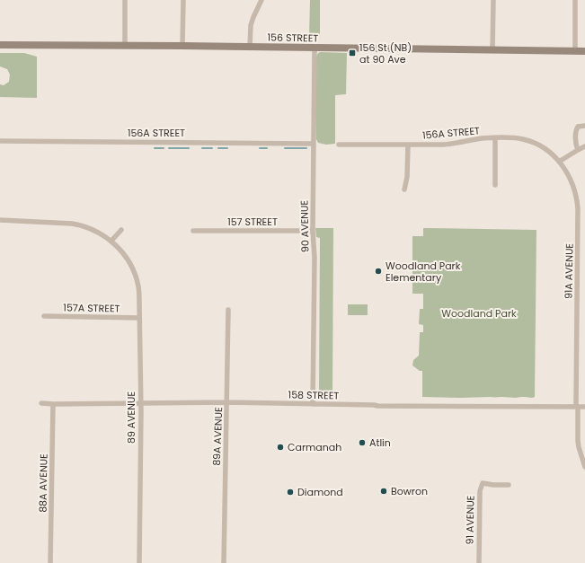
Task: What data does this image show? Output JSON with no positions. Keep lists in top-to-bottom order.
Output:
{
  "streets": {
    "main road": ["156 STREET"],
    "street": [
      "156A STREET",
      "157 STREET",
      "90 AVENUE",
      "91A AVENUE",
      "157A STREET",
      "158 STREET",
      "89 AVENUE",
      "89A AVENUE",
      "88A AVENUE",
      "91 AVENUE"
    ]
  },
  "crossings": [
    ["156 STREET", "90 AVENUE"],
    ["156A STREET", "90 AVENUE"],
    ["156A STREET", "91A AVENUE"],
    ["157 STREET", "90 AVENUE"],
    ["90 AVENUE", "158 STREET"],
    ["91A AVENUE", "158 STREET"],
    ["157A STREET", "89 AVENUE"],
    ["158 STREET", "89 AVENUE"],
    ["158 STREET", "89A AVENUE"],
    ["158 STREET", "88A AVENUE"]
  ],
  "parks": ["Woodland Park"],
  "places": {
    "transit": ["156 St (NB) at 90 Ave"],
    "other": [
      "Woodland Park Elementary",
      "Atlin",
      "Carmanah",
      "Bowron",
      "Diamond"
    ]
  }
}
